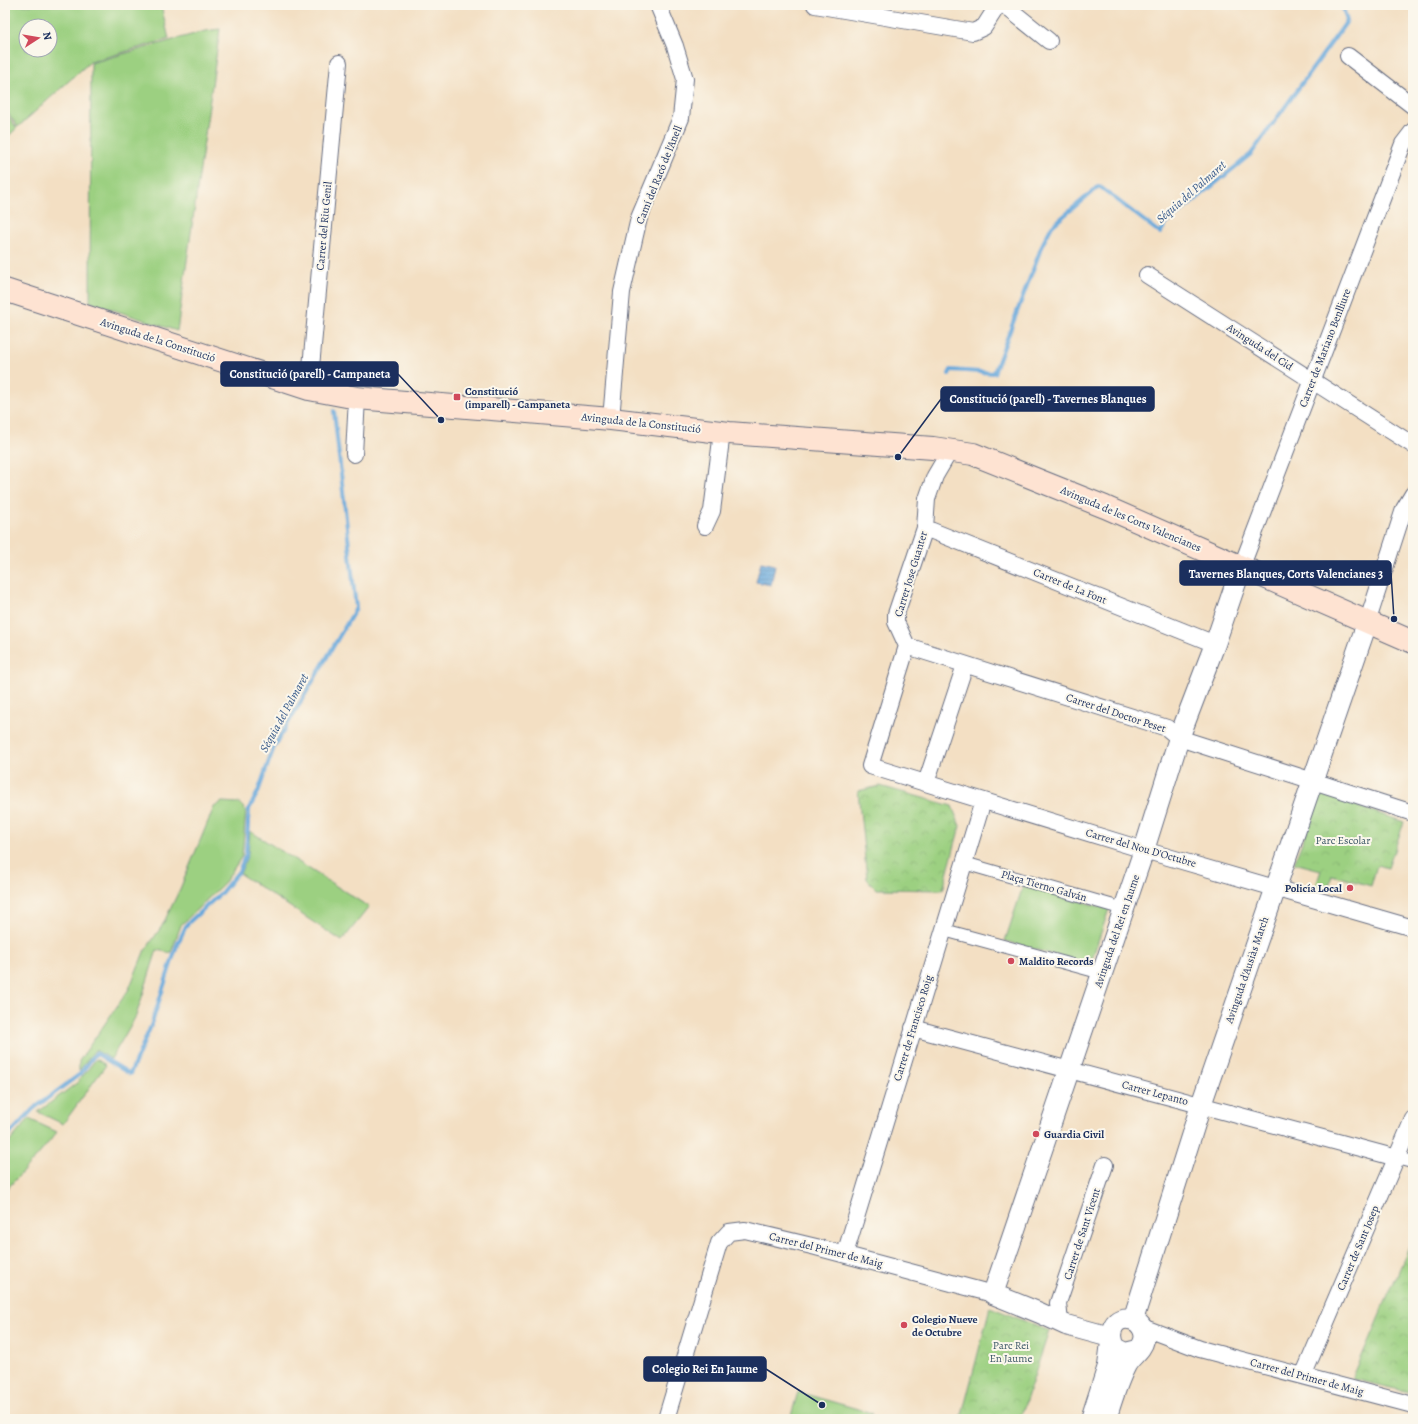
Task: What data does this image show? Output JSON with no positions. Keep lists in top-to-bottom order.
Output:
{
  "streets": {
    "main road": ["Avinguda de la Constitució", "Avinguda de les Corts Valencianes"],
    "street": [
      "Camí del Racó de l'Anell",
      "Carrer del Riu Genil",
      "Avinguda del Cid",
      "Carrer de Mariano Benlliure",
      "Carrer Jose Guanter",
      "Carrer de La Font",
      "Carrer del Doctor Peset",
      "Carrer del Nou D'Octubre",
      "Plaça Tierno Galván",
      "Avinguda del Rei en Jaume",
      "Avinguda d'Ausiàs March",
      "Carrer de Francisco Roig",
      "Carrer Lepanto",
      "Carrer de Sant Vicent",
      "Carrer de Sant Josep",
      "Carrer del Primer de Maig"
    ]
  },
  "crossings": [
    ["Camí del Racó de l'Anell", "Avinguda de la Constitució"],
    ["Carrer del Riu Genil", "Avinguda de la Constitució"],
    ["Avinguda de la Constitució", "Avinguda de les Corts Valencianes"],
    ["Avinguda de la Constitució", "Carrer Jose Guanter"],
    ["Avinguda del Cid", "Carrer de Mariano Benlliure"],
    ["Carrer de Mariano Benlliure", "Avinguda de les Corts Valencianes"],
    ["Carrer de Mariano Benlliure", "Avinguda del Rei en Jaume"],
    ["Avinguda de les Corts Valencianes", "Carrer Jose Guanter"],
    ["Avinguda de les Corts Valencianes", "Avinguda del Rei en Jaume"],
    ["Avinguda de les Corts Valencianes", "Avinguda d'Ausiàs March"],
    ["Carrer Jose Guanter", "Carrer de La Font"],
    ["Carrer Jose Guanter", "Carrer del Doctor Peset"],
    ["Carrer Jose Guanter", "Carrer del Nou D'Octubre"],
    ["Carrer de La Font", "Avinguda del Rei en Jaume"],
    ["Carrer del Doctor Peset", "Carrer del Nou D'Octubre"],
    ["Carrer del Doctor Peset", "Avinguda del Rei en Jaume"],
    ["Carrer del Doctor Peset", "Avinguda d'Ausiàs March"],
    ["Carrer del Nou D'Octubre", "Avinguda del Rei en Jaume"],
    ["Carrer del Nou D'Octubre", "Avinguda d'Ausiàs March"],
    ["Carrer del Nou D'Octubre", "Carrer de Francisco Roig"],
    ["Plaça Tierno Galván", "Avinguda del Rei en Jaume"],
    ["Plaça Tierno Galván", "Carrer de Francisco Roig"],
    ["Avinguda del Rei en Jaume", "Carrer Lepanto"],
    ["Avinguda del Rei en Jaume", "Carrer del Primer de Maig"],
    ["Avinguda d'Ausiàs March", "Carrer Lepanto"],
    ["Avinguda d'Ausiàs March", "Carrer del Primer de Maig"],
    ["Carrer de Francisco Roig", "Carrer Lepanto"],
    ["Carrer de Francisco Roig", "Carrer del Primer de Maig"],
    ["Carrer Lepanto", "Carrer de Sant Josep"],
    ["Carrer de Sant Vicent", "Carrer del Primer de Maig"],
    ["Carrer de Sant Josep", "Carrer del Primer de Maig"]
  ],
  "water": ["Séquia del Palmaret"],
  "parks": ["Parc Escolar", "Parc Rei En Jaume"],
  "places": {
    "transit": ["Constitució (imparell) - Campaneta"],
    "other": [
      "Constitució (parell) - Campaneta",
      "Constitució (parell) - Tavernes Blanques",
      "Tavernes Blanques, Corts Valencianes 3",
      "Policía Local",
      "Maldito Records",
      "Guardia Civil",
      "Colegio Nueve de Octubre",
      "Colegio Rei En Jaume"
    ]
  },
  "north": "right"
}
